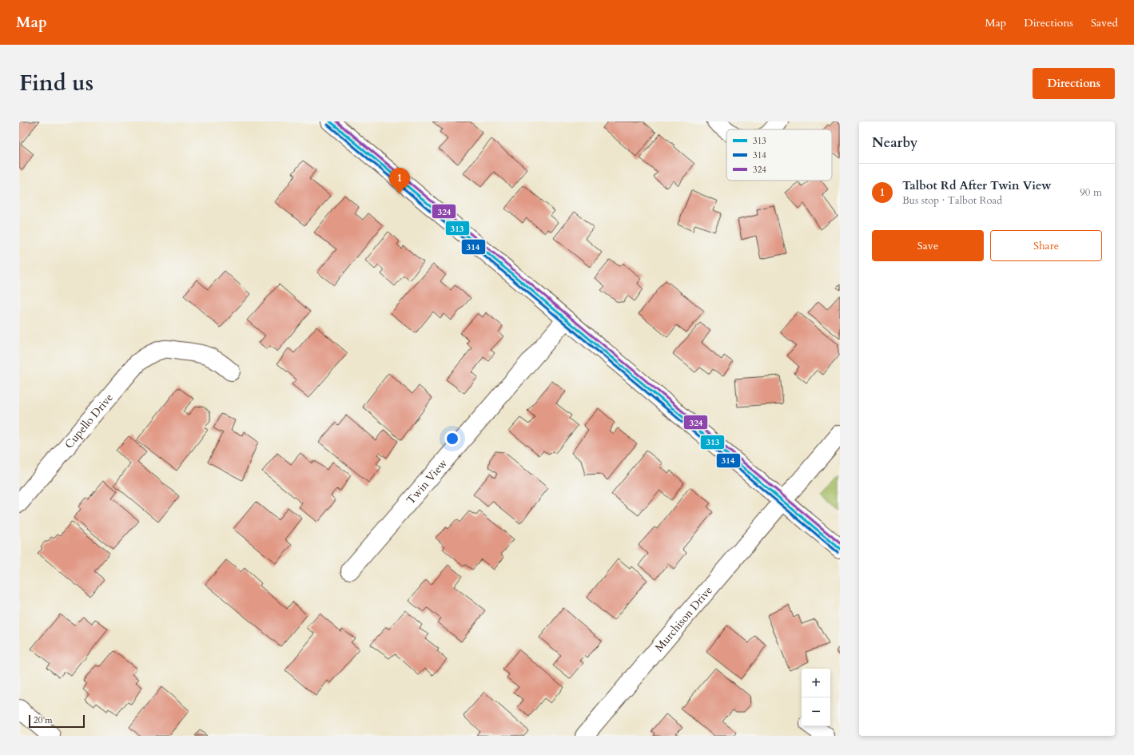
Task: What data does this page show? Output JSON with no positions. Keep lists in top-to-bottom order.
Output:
{
  "streets": {
    "street": ["Cupello Drive", "Twin View", "Murchison Drive"]
  },
  "lines": ["transit line 313", "transit line 324", "transit line 314"],
  "legend": ["313", "314", "324"],
  "scale_bar": "20 m",
  "page": {
    "header": "Map",
    "nav": ["Map", "Directions", "Saved"],
    "title": "Find us",
    "buttons": [
      "Directions",
      ["Save", "Share"]
    ],
    "heading": "Nearby",
    "list": [
      {
        "mark": "1",
        "name": "Talbot Rd After Twin View",
        "note": "Bus stop · Talbot Road",
        "value": "90 m"
      }
    ],
    "pins": "1",
    "map_buttons": ["+", "−"],
    "scale": "20 m"
  }
}
